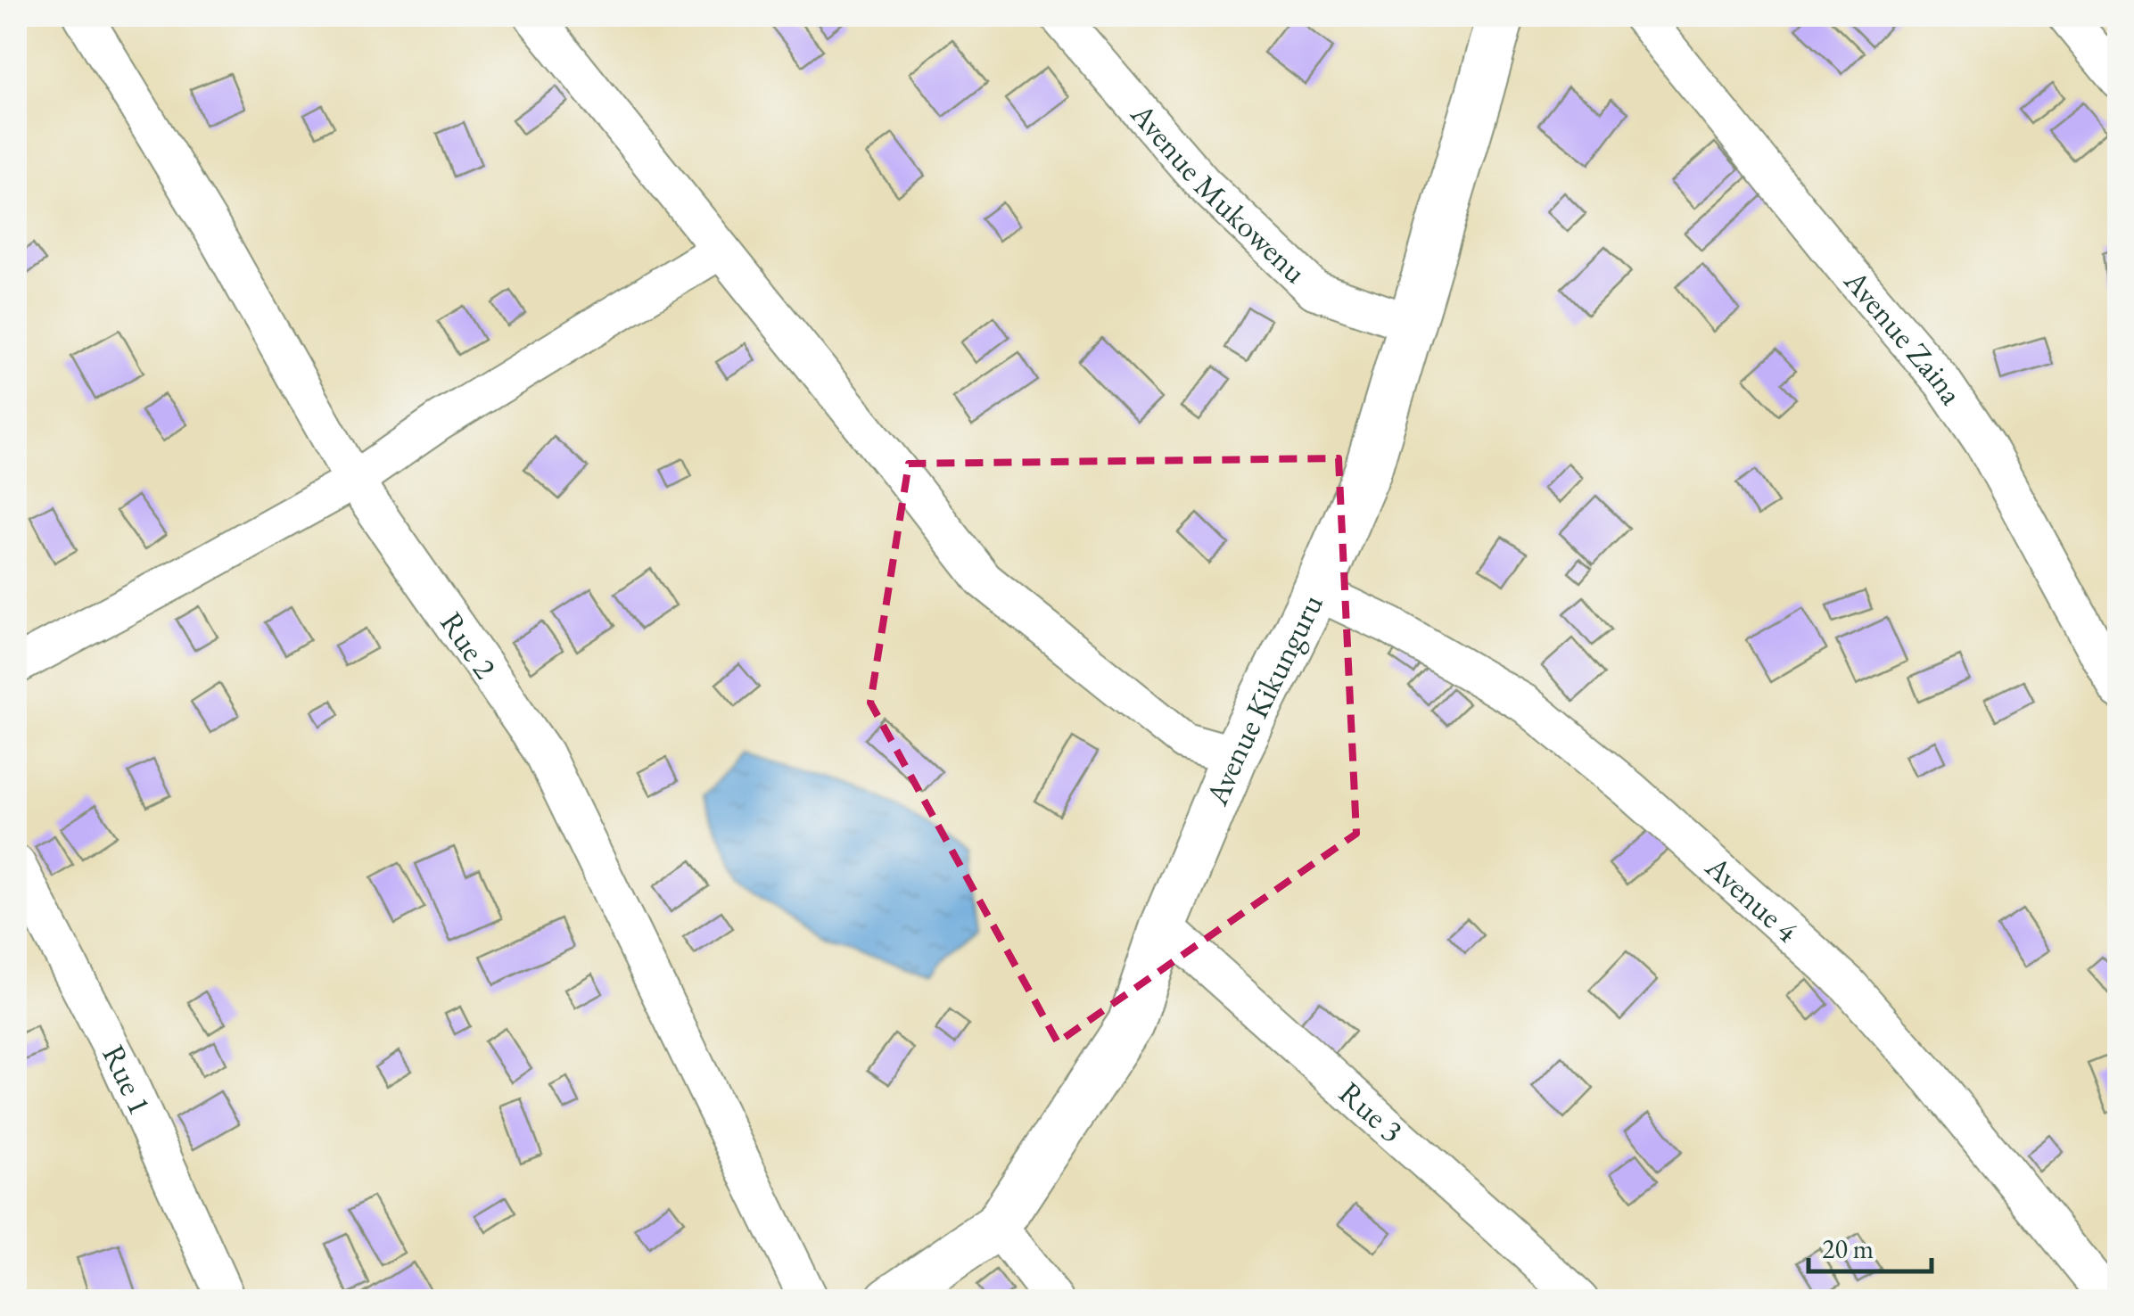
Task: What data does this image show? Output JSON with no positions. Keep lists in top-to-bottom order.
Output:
{
  "streets": {
    "street": [
      "Avenue Mukowenu",
      "Avenue Zaina",
      "Rue 2",
      "Avenue Kikunguru",
      "Avenue 4",
      "Rue 1",
      "Rue 3"
    ]
  },
  "crossings": [
    ["Avenue Mukowenu", "Avenue Kikunguru"],
    ["Avenue Kikunguru", "Avenue 4"],
    ["Avenue Kikunguru", "Rue 3"]
  ],
  "scale_bar": "20 m"
}
